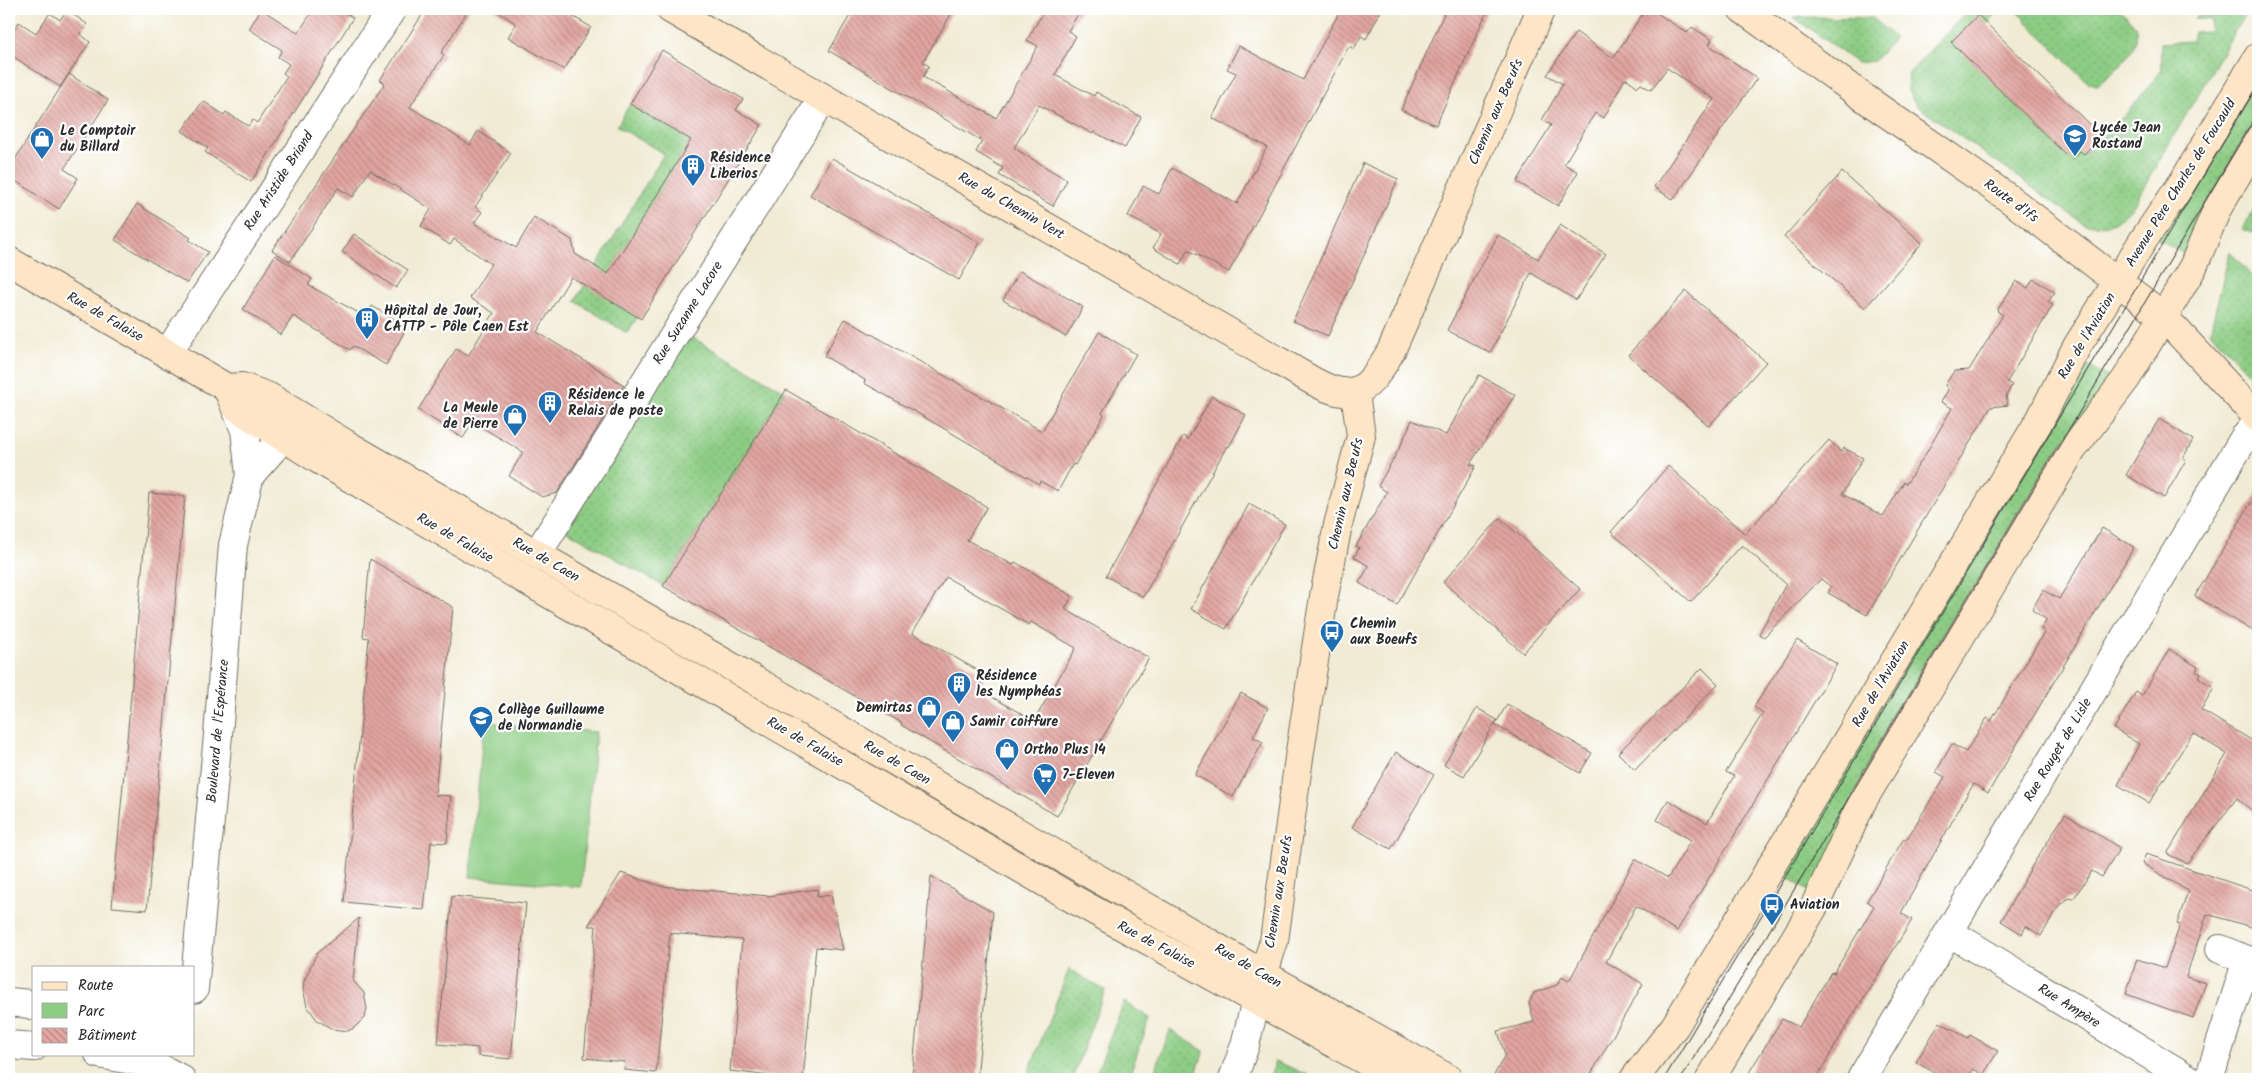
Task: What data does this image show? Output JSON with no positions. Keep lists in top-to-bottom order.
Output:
{
  "streets": {
    "main road": [
      "Chemin aux Bœufs",
      "Avenue Père Charles de Foucauld",
      "Route d'Ifs",
      "Rue du Chemin Vert",
      "Rue de Falaise",
      "Rue de l'Aviation",
      "Rue de Caen"
    ],
    "street": [
      "Rue Aristide Briand",
      "Rue Suzanne Lacore",
      "Boulevard de l'Espérance",
      "Rue Rouget de Lisle",
      "Rue Ampère"
    ]
  },
  "crossings": [
    ["Chemin aux Bœufs", "Rue du Chemin Vert"],
    ["Chemin aux Bœufs", "Rue de Falaise"],
    ["Chemin aux Bœufs", "Rue de Caen"],
    ["Rue Aristide Briand", "Rue de Falaise"],
    ["Avenue Père Charles de Foucauld", "Route d'Ifs"],
    ["Avenue Père Charles de Foucauld", "Rue de l'Aviation"],
    ["Route d'Ifs", "Rue de l'Aviation"],
    ["Route d'Ifs", "Rue Rouget de Lisle"],
    ["Rue du Chemin Vert", "Rue Suzanne Lacore"],
    ["Rue Suzanne Lacore", "Rue de Caen"],
    ["Rue de Falaise", "Rue de Caen"],
    ["Rue de Falaise", "Boulevard de l'Espérance"],
    ["Rue Rouget de Lisle", "Rue Ampère"]
  ],
  "places": {
    "school or university": ["Lycée Jean Rostand", "Collège Guillaume de Normandie"],
    "shop": [
      "Le Comptoir du Billard",
      "La Meule de Pierre",
      "Demirtas",
      "Samir coiffure",
      "Ortho Plus 14"
    ],
    "building": [
      "Résidence Liberios",
      "Hôpital de Jour, CATTP - Pôle Caen Est",
      "Résidence le Relais de poste",
      "Résidence les Nymphéas"
    ],
    "bus stop": ["Chemin aux Boeufs", "Aviation"],
    "supermarket": ["7-Eleven"]
  },
  "legend": ["Route", "Parc", "Bâtiment"]
}
